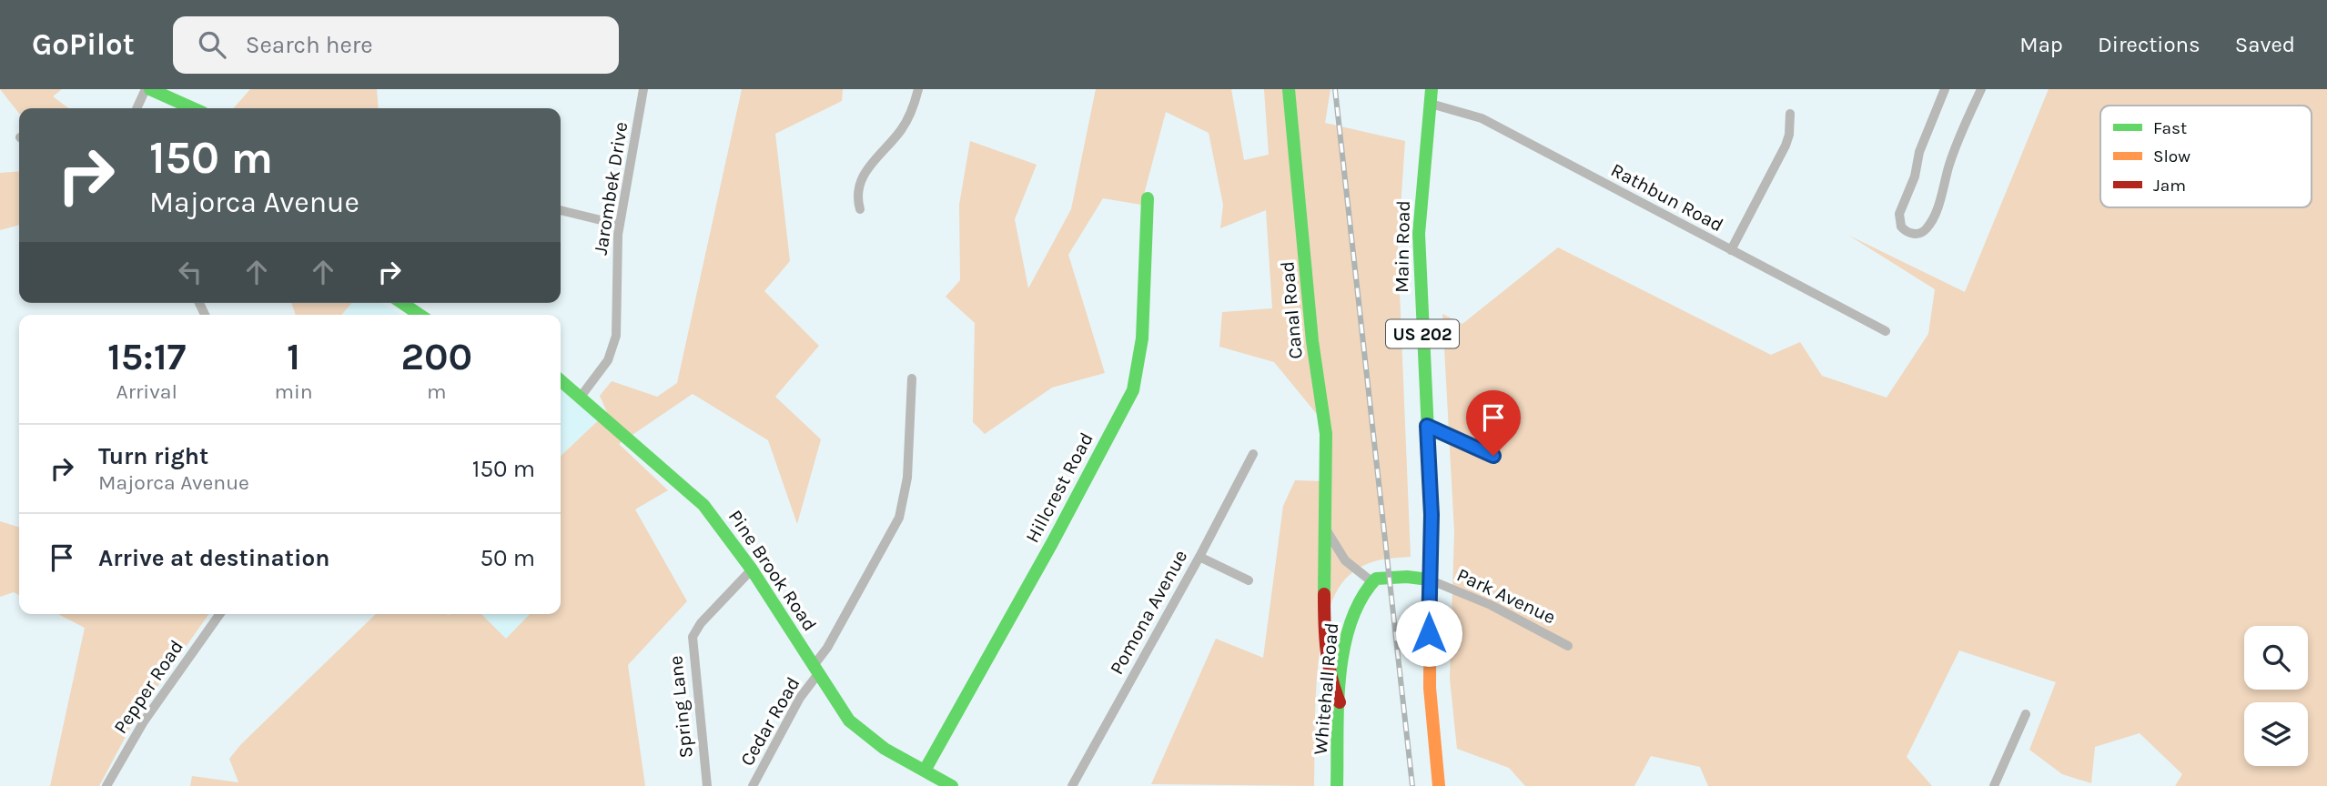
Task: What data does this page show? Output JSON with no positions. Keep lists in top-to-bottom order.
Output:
{
  "streets": {
    "street": [
      "Jarombek Drive",
      "Rathbun Road",
      "Main Road",
      "Canal Road",
      "US 202",
      "Hillcrest Road",
      "Pine Brook Road",
      "Park Avenue",
      "Pomona Avenue",
      "Pepper Road",
      "Whitehall Road",
      "Spring Lane",
      "Cedar Road"
    ]
  },
  "crossings": [
    ["Jarombek Drive", "Pine Brook Road"],
    ["Rathbun Road", "Main Road"],
    ["Main Road", "Park Avenue"],
    ["Canal Road", "Whitehall Road"],
    ["Hillcrest Road", "Pine Brook Road"],
    ["Pine Brook Road", "Spring Lane"],
    ["Pine Brook Road", "Cedar Road"]
  ],
  "legend": ["Fast", "Slow", "Jam"],
  "page": {
    "header": "GoPilot",
    "search": "Search here",
    "nav": ["Map", "Directions", "Saved"],
    "turn": ["150 m", "Majorca Avenue"],
    "eta": [
      "15:17",
      "Arrival",
      "1",
      "min",
      "200",
      "m"
    ],
    "list": [
      {
        "name": "Turn right",
        "note": "Majorca Avenue",
        "value": "150 m"
      },
      {
        "name": "Arrive at destination",
        "value": "50 m"
      }
    ]
  }
}
